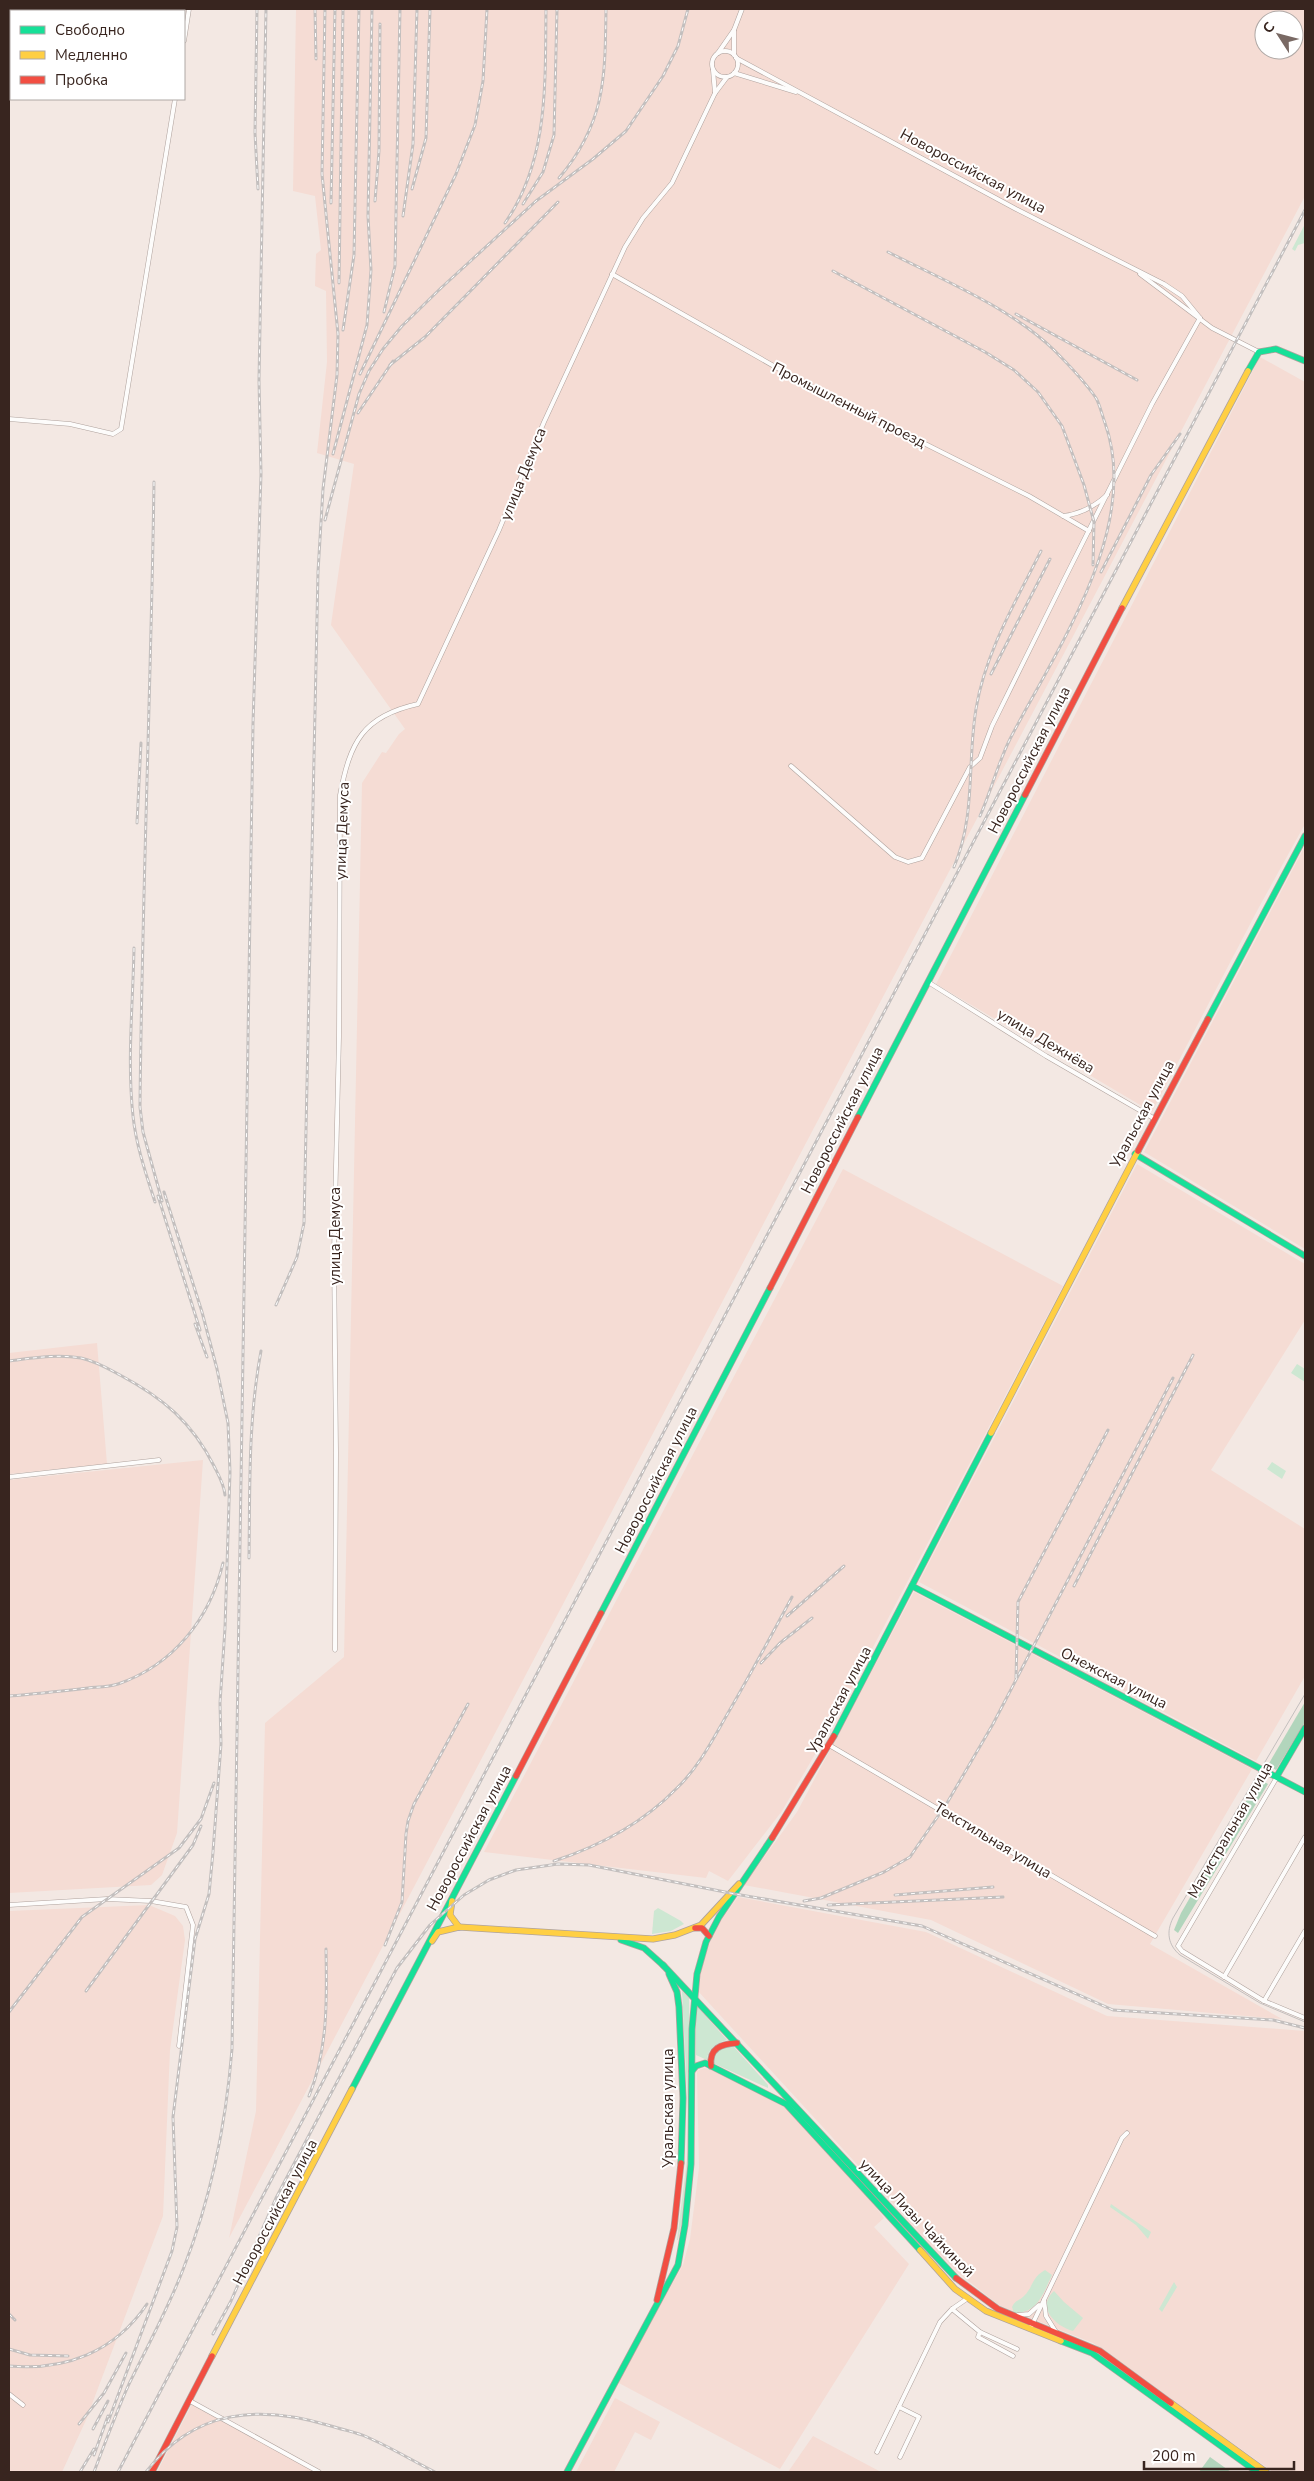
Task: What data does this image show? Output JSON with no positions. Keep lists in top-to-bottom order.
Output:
{
  "streets": {
    "main road": [
      "Новороссийская улица",
      "Уральская улица",
      "Онежская улица",
      "Магистральная улица",
      "улица Лизы Чайкиной"
    ],
    "street": [
      "Промышленный проезд",
      "улица Демуса",
      "улица Дежнёва",
      "Текстильная улица"
    ]
  },
  "crossings": [
    ["Новороссийская улица", "улица Дежнёва"],
    ["Новороссийская улица", "Уральская улица"],
    ["Промышленный проезд", "улица Демуса"],
    ["улица Дежнёва", "Уральская улица"],
    ["Уральская улица", "Онежская улица"],
    ["Уральская улица", "Текстильная улица"],
    ["Онежская улица", "Магистральная улица"]
  ],
  "legend": ["Свободно", "Медленно", "Пробка"],
  "scale_bar": "200 m",
  "north": "top left"
}
